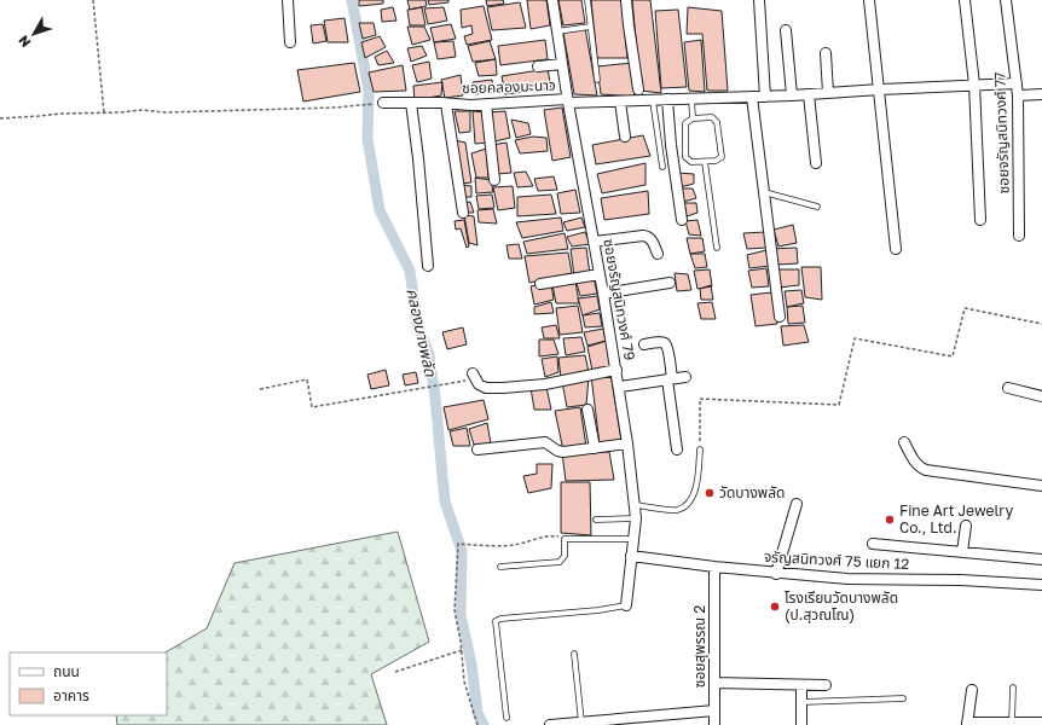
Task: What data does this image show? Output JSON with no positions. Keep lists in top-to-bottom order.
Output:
{
  "streets": {
    "street": [
      "ซอยคลองมะนาว",
      "ซอยจรัญสนิทวงศ์ 77",
      "ซอยจรัญสนิทวงศ์ 79",
      "จรัญสนิทวงศ์ 75 แยก 12",
      "ซอยสุพรรณ 2"
    ]
  },
  "crossings": [
    ["ซอยคลองมะนาว", "ซอยจรัญสนิทวงศ์ 77"],
    ["ซอยคลองมะนาว", "ซอยจรัญสนิทวงศ์ 79"],
    ["ซอยจรัญสนิทวงศ์ 79", "จรัญสนิทวงศ์ 75 แยก 12"],
    ["จรัญสนิทวงศ์ 75 แยก 12", "ซอยสุพรรณ 2"]
  ],
  "water": ["คลองบางพลัด"],
  "places": ["วัดบางพลัด", "Fine Art Jewelry Co., Ltd.", "โรงเรียนวัดบางพลัด (ป.สุวณโณ)"],
  "legend": ["ถนน", "อาคาร"],
  "north": "bottom left"
}
